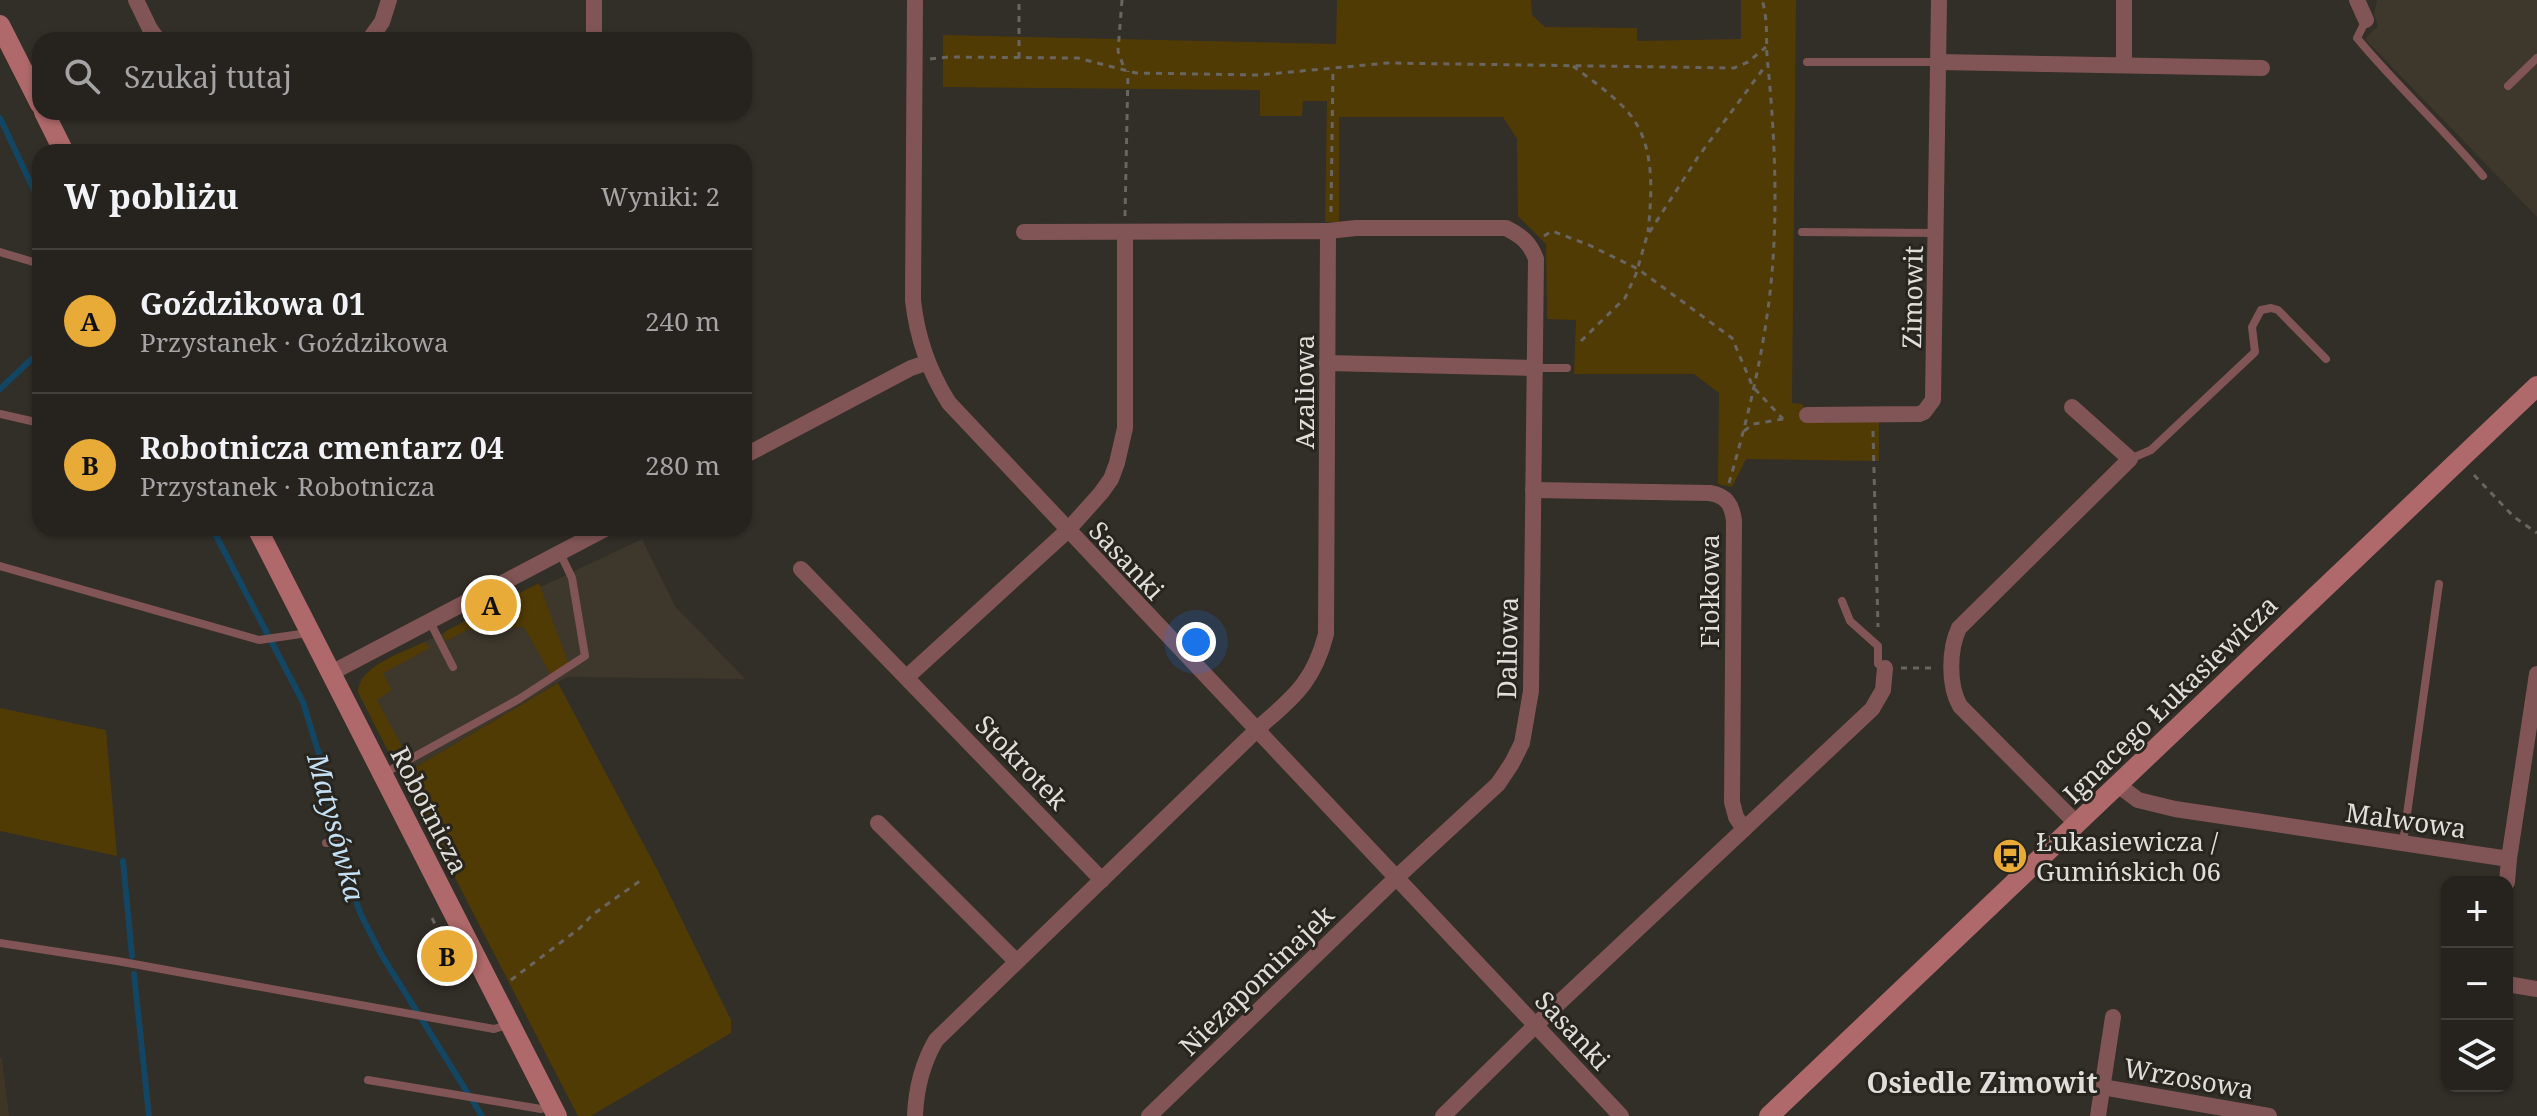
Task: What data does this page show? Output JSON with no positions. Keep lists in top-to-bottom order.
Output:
{
  "streets": {
    "street": [
      "Zimowit",
      "Azaliowa",
      "Sasanki",
      "Fiołkowa",
      "Daliowa",
      "Ignacego Łukasiewicza",
      "Stokrotek",
      "Robotnicza",
      "Malwowa",
      "Niezapominajek",
      "Wrzosowa"
    ]
  },
  "crossings": [
    ["Azaliowa", "Sasanki"],
    ["Sasanki", "Daliowa"],
    ["Sasanki", "Niezapominajek"],
    ["Fiołkowa", "Daliowa"],
    ["Daliowa", "Niezapominajek"],
    ["Ignacego Łukasiewicza", "Malwowa"]
  ],
  "districts": ["Osiedle Zimowit"],
  "water": ["Matysówka"],
  "places": {
    "bus stop": ["Łukasiewicza / Gumińskich 06"]
  },
  "page": {
    "search": "Szukaj tutaj",
    "heading": ["W pobliżu", "Wyniki: 2"],
    "list": [
      {
        "mark": "A",
        "name": "Goździkowa 01",
        "note": "Przystanek · Goździkowa",
        "value": "240 m"
      },
      {
        "mark": "B",
        "name": "Robotnicza cmentarz 04",
        "note": "Przystanek · Robotnicza",
        "value": "280 m"
      }
    ],
    "pins": ["A", "B"],
    "map_buttons": ["+", "−"]
  }
}
